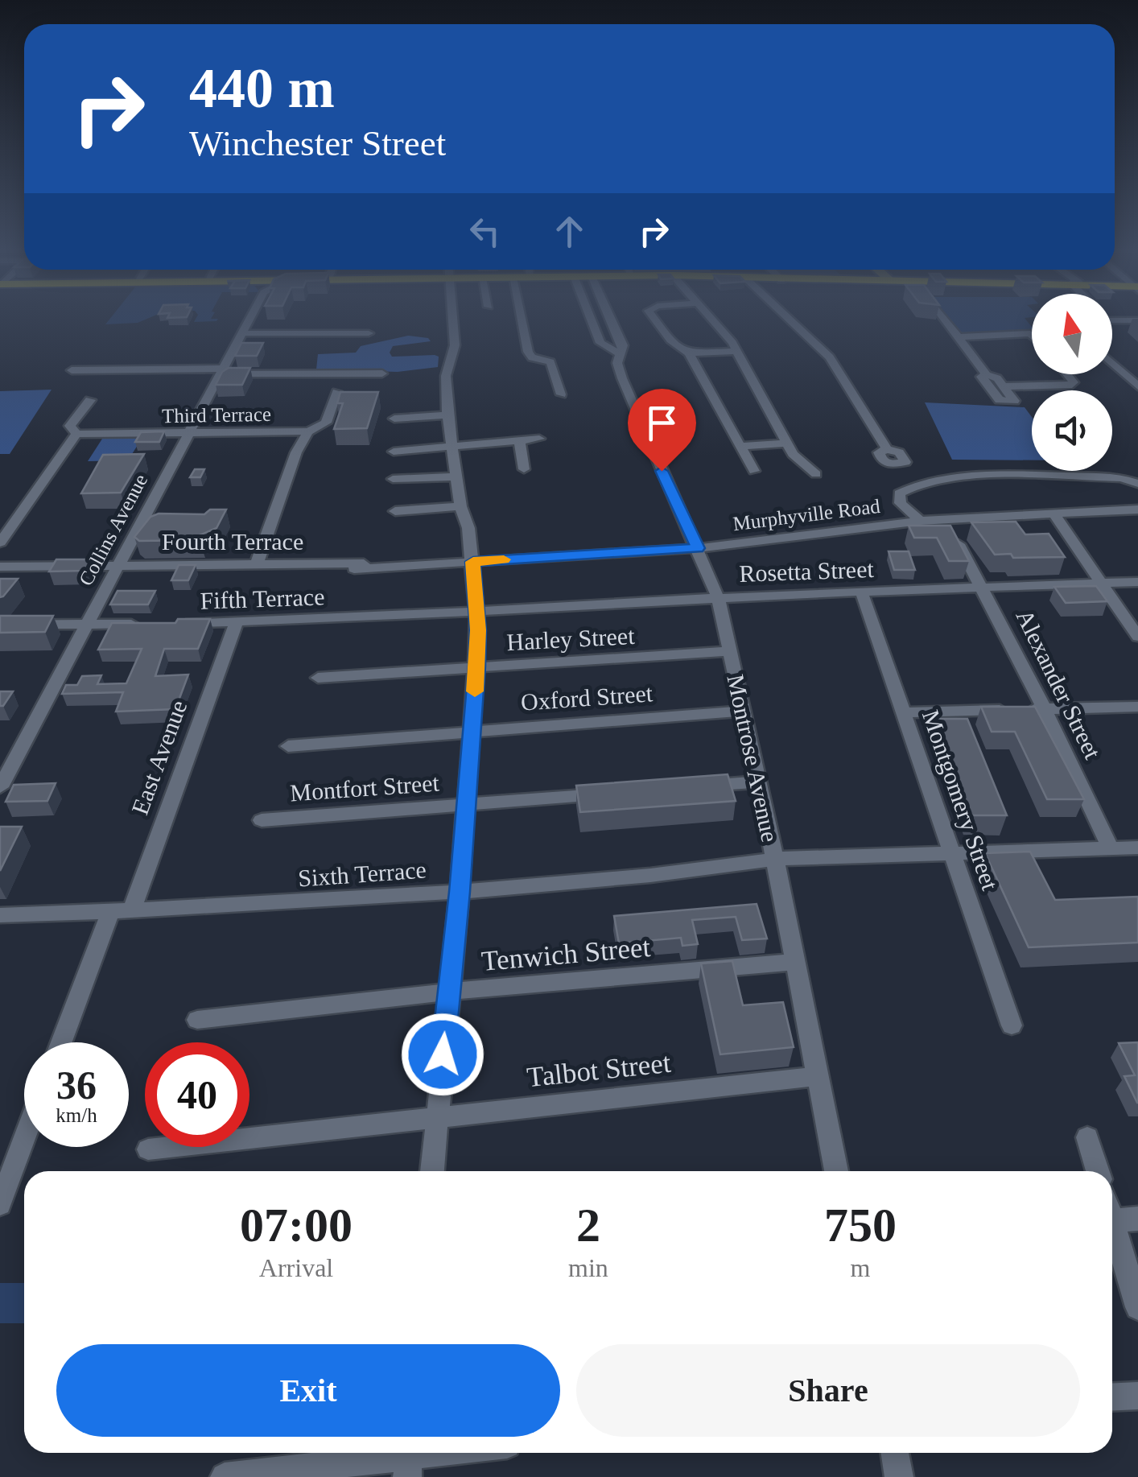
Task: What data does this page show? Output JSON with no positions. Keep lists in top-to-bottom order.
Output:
{
  "streets": {
    "street": [
      "Third Terrace",
      "Murphyville Road",
      "Collins Avenue",
      "Fourth Terrace",
      "Rosetta Street",
      "Fifth Terrace",
      "Harley Street",
      "Alexander Street",
      "Oxford Street",
      "East Avenue",
      "Montrose Avenue",
      "Montfort Street",
      "Montgomery Street",
      "Sixth Terrace",
      "Tenwich Street",
      "Talbot Street"
    ]
  },
  "crossings": [
    ["Third Terrace", "Collins Avenue"],
    ["Murphyville Road", "Montrose Avenue"],
    ["Collins Avenue", "Fourth Terrace"],
    ["Rosetta Street", "Fifth Terrace"],
    ["Rosetta Street", "Alexander Street"],
    ["Rosetta Street", "Montrose Avenue"],
    ["Rosetta Street", "Montgomery Street"],
    ["Fifth Terrace", "East Avenue"],
    ["Harley Street", "Montrose Avenue"],
    ["Alexander Street", "Sixth Terrace"],
    ["Oxford Street", "Montrose Avenue"],
    ["East Avenue", "Sixth Terrace"],
    ["Montrose Avenue", "Sixth Terrace"],
    ["Montrose Avenue", "Tenwich Street"],
    ["Montrose Avenue", "Talbot Street"],
    ["Montgomery Street", "Sixth Terrace"]
  ],
  "north": "top",
  "page": {
    "turn": ["440 m", "Winchester Street"],
    "speed": "36 km/h",
    "limit": "40",
    "eta": [
      "07:00",
      "Arrival",
      "2",
      "min",
      "750",
      "m"
    ],
    "buttons": ["Exit", "Share"]
  }
}
